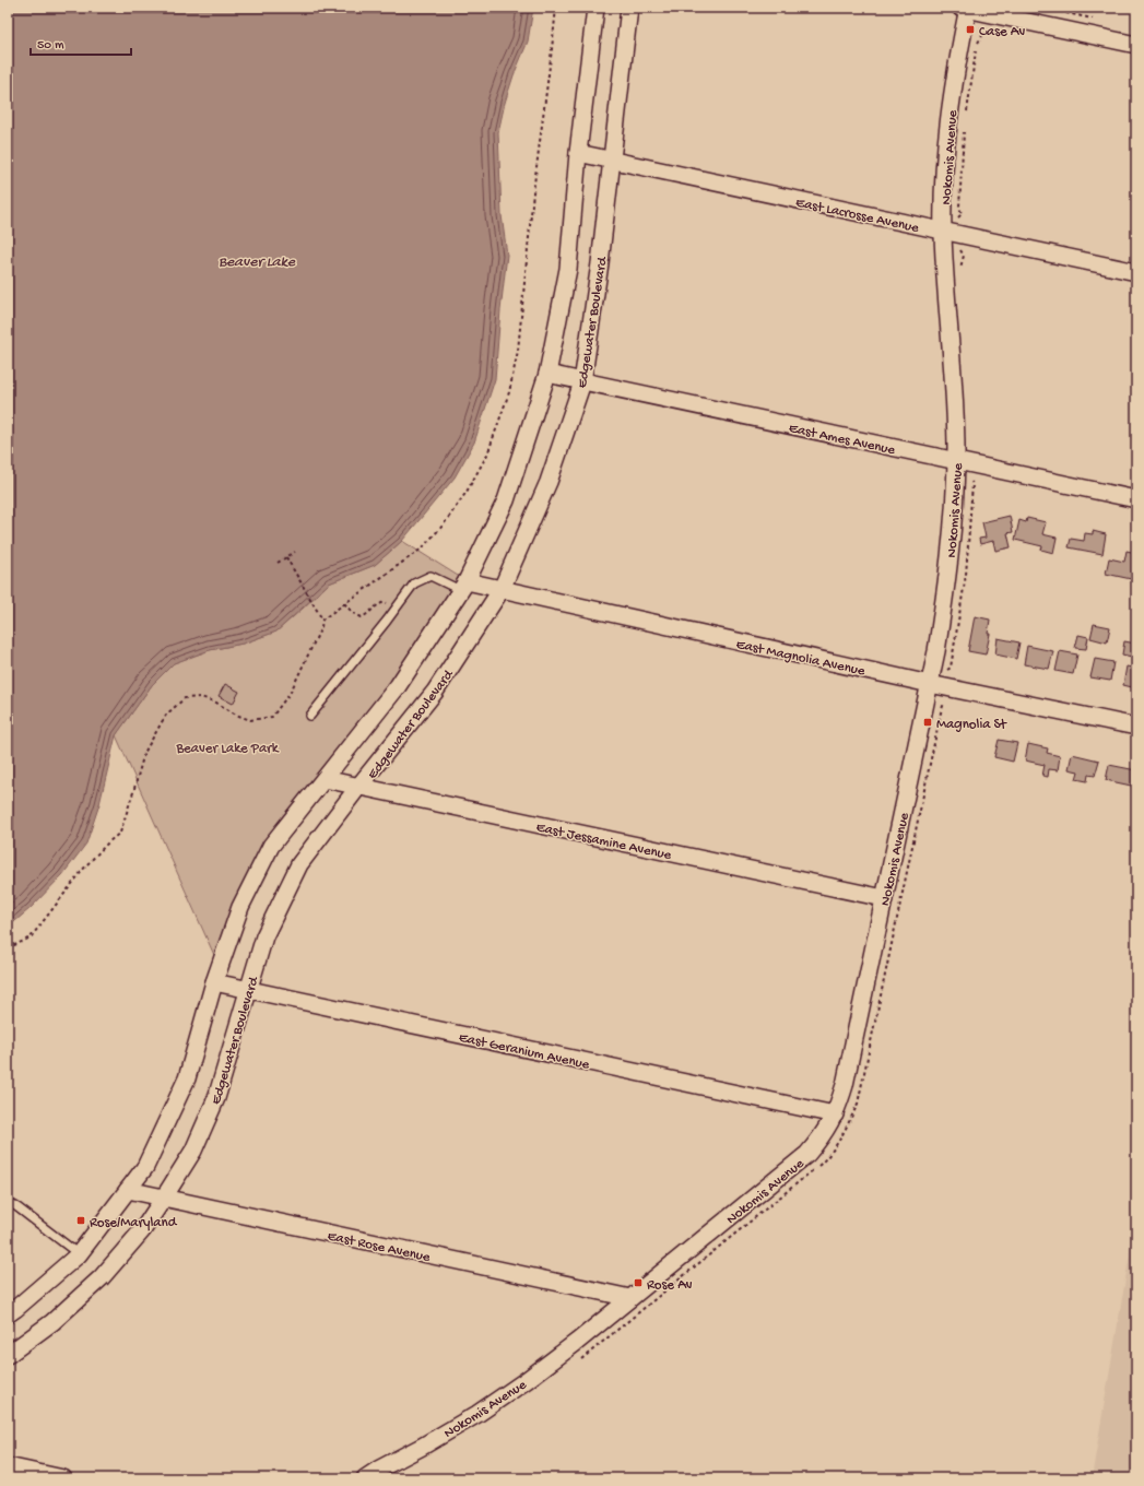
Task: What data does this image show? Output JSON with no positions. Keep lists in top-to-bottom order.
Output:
{
  "streets": {
    "street": [
      "Nokomis Avenue",
      "East Lacrosse Avenue",
      "Edgewater Boulevard",
      "East Ames Avenue",
      "East Magnolia Avenue",
      "East Jessamine Avenue",
      "East Geranium Avenue",
      "East Rose Avenue"
    ]
  },
  "crossings": [
    ["Nokomis Avenue", "East Lacrosse Avenue"],
    ["Nokomis Avenue", "East Ames Avenue"],
    ["Nokomis Avenue", "East Magnolia Avenue"],
    ["Nokomis Avenue", "East Jessamine Avenue"],
    ["Nokomis Avenue", "East Geranium Avenue"],
    ["Nokomis Avenue", "East Rose Avenue"],
    ["East Lacrosse Avenue", "Edgewater Boulevard"],
    ["Edgewater Boulevard", "East Ames Avenue"],
    ["Edgewater Boulevard", "East Magnolia Avenue"],
    ["Edgewater Boulevard", "East Jessamine Avenue"],
    ["Edgewater Boulevard", "East Geranium Avenue"],
    ["Edgewater Boulevard", "East Rose Avenue"]
  ],
  "water": ["Beaver Lake"],
  "parks": ["Beaver Lake Park"],
  "places": {
    "transit": [
      "Case Av",
      "Magnolia St",
      "Rose/Maryland",
      "Rose Av"
    ]
  },
  "scale_bar": "50 m"
}
